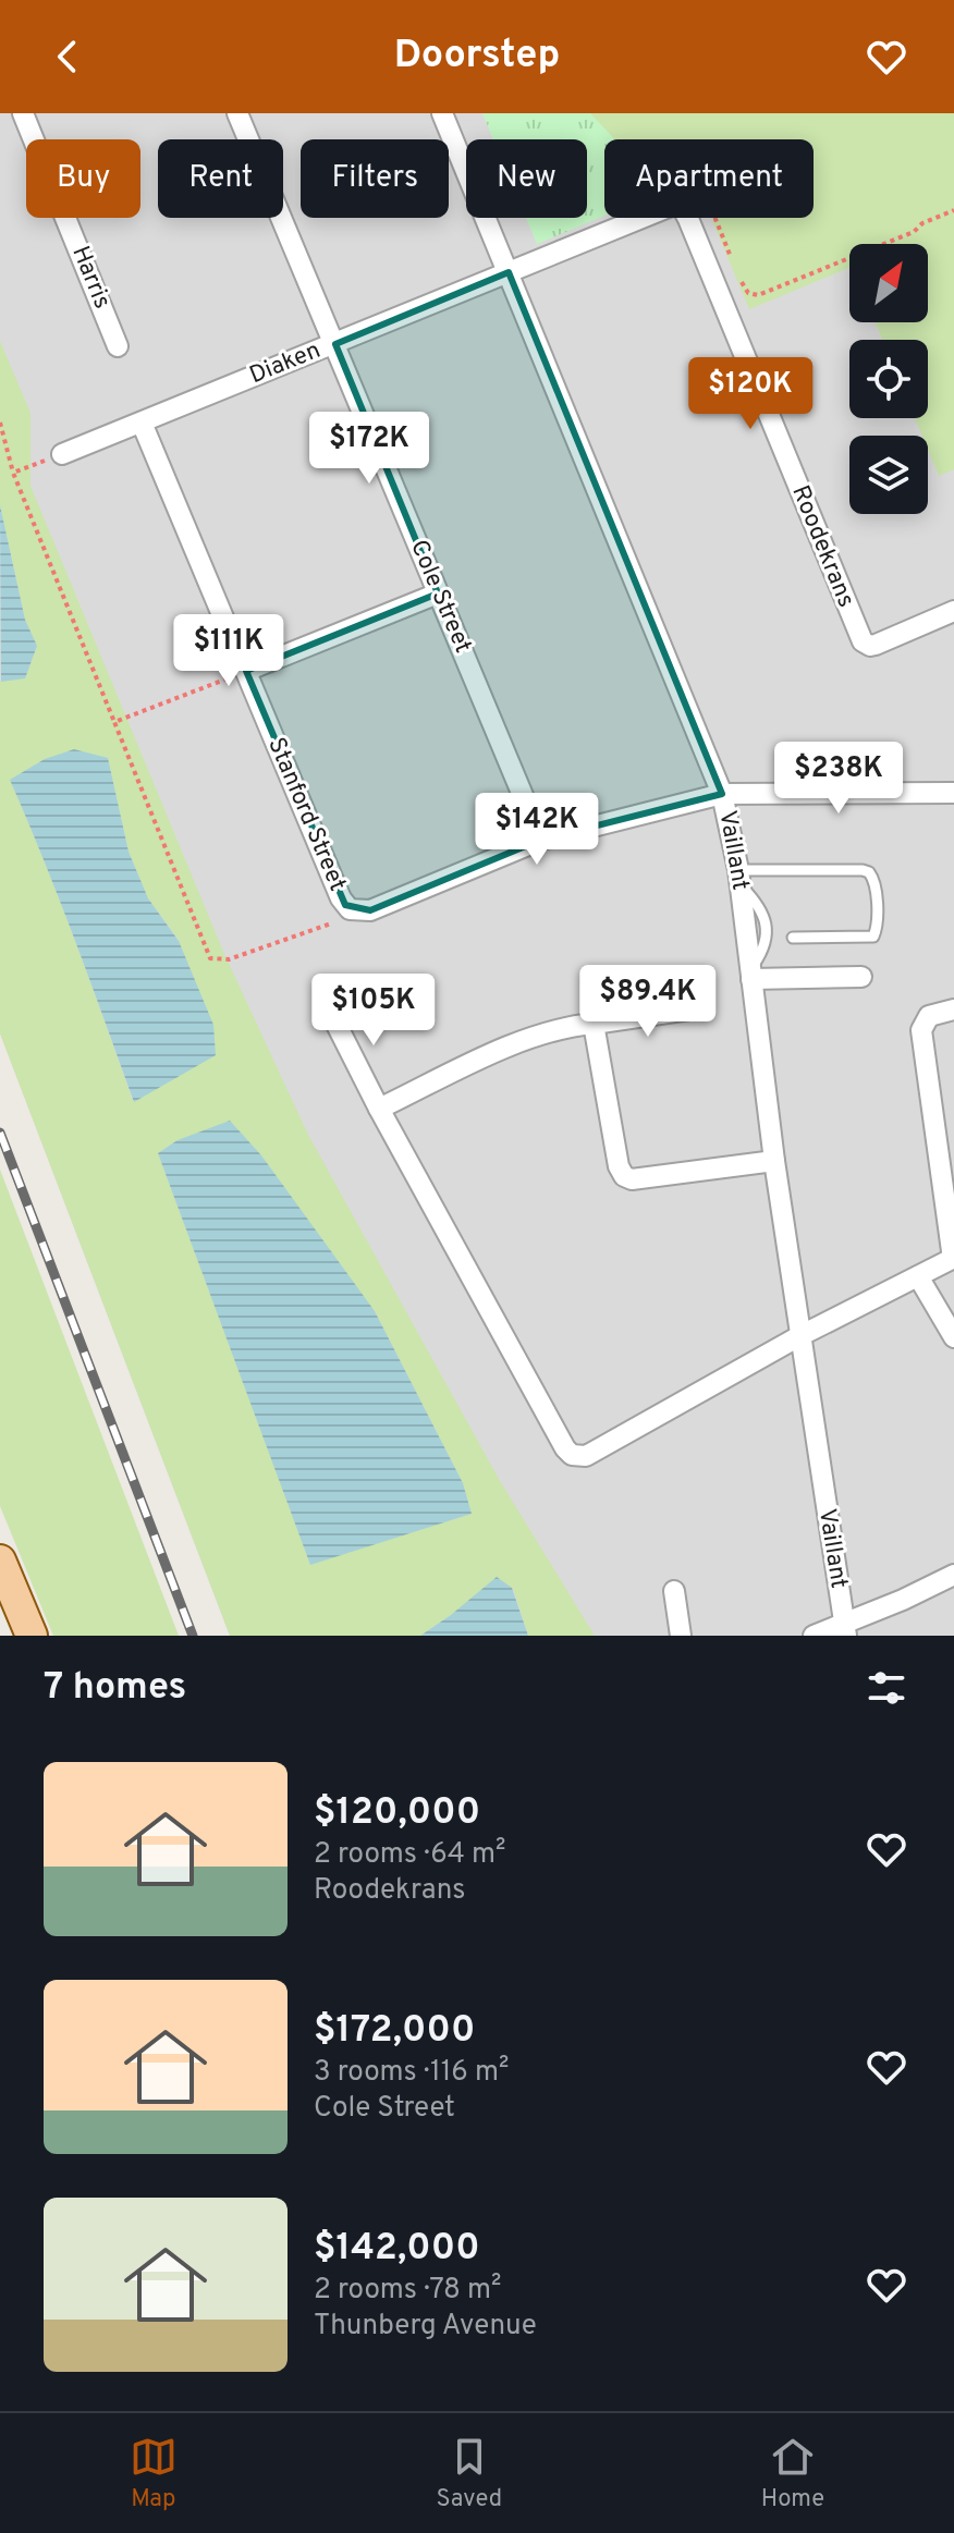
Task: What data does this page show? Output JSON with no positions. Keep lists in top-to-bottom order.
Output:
{
  "streets": {
    "street": [
      "Harris",
      "Diaken",
      "Roodekrans",
      "Cole Street",
      "Stanford Street",
      "Vaillant"
    ]
  },
  "crossings": [
    ["Diaken", "Cole Street"],
    ["Diaken", "Stanford Street"],
    ["Diaken", "Vaillant"]
  ],
  "north": "top right",
  "page": {
    "header": "Doorstep",
    "chip": [
      "Buy",
      "Rent",
      "Filters",
      "New",
      "Apartment"
    ],
    "price": [
      "$120K",
      "$172K",
      "$111K",
      "$238K",
      "$142K",
      "$89.4K",
      "$105K"
    ],
    "heading": "7 homes",
    "list": [
      {
        "name": "$120,000",
        "note": "2 rooms · 64 m² · Roodekrans"
      },
      {
        "name": "$172,000",
        "note": "3 rooms · 116 m² · Cole Street"
      },
      {
        "name": "$142,000",
        "note": "2 rooms · 78 m² · Thunberg Avenue"
      }
    ],
    "tabs": ["Map", "Saved", "Home"]
  }
}
